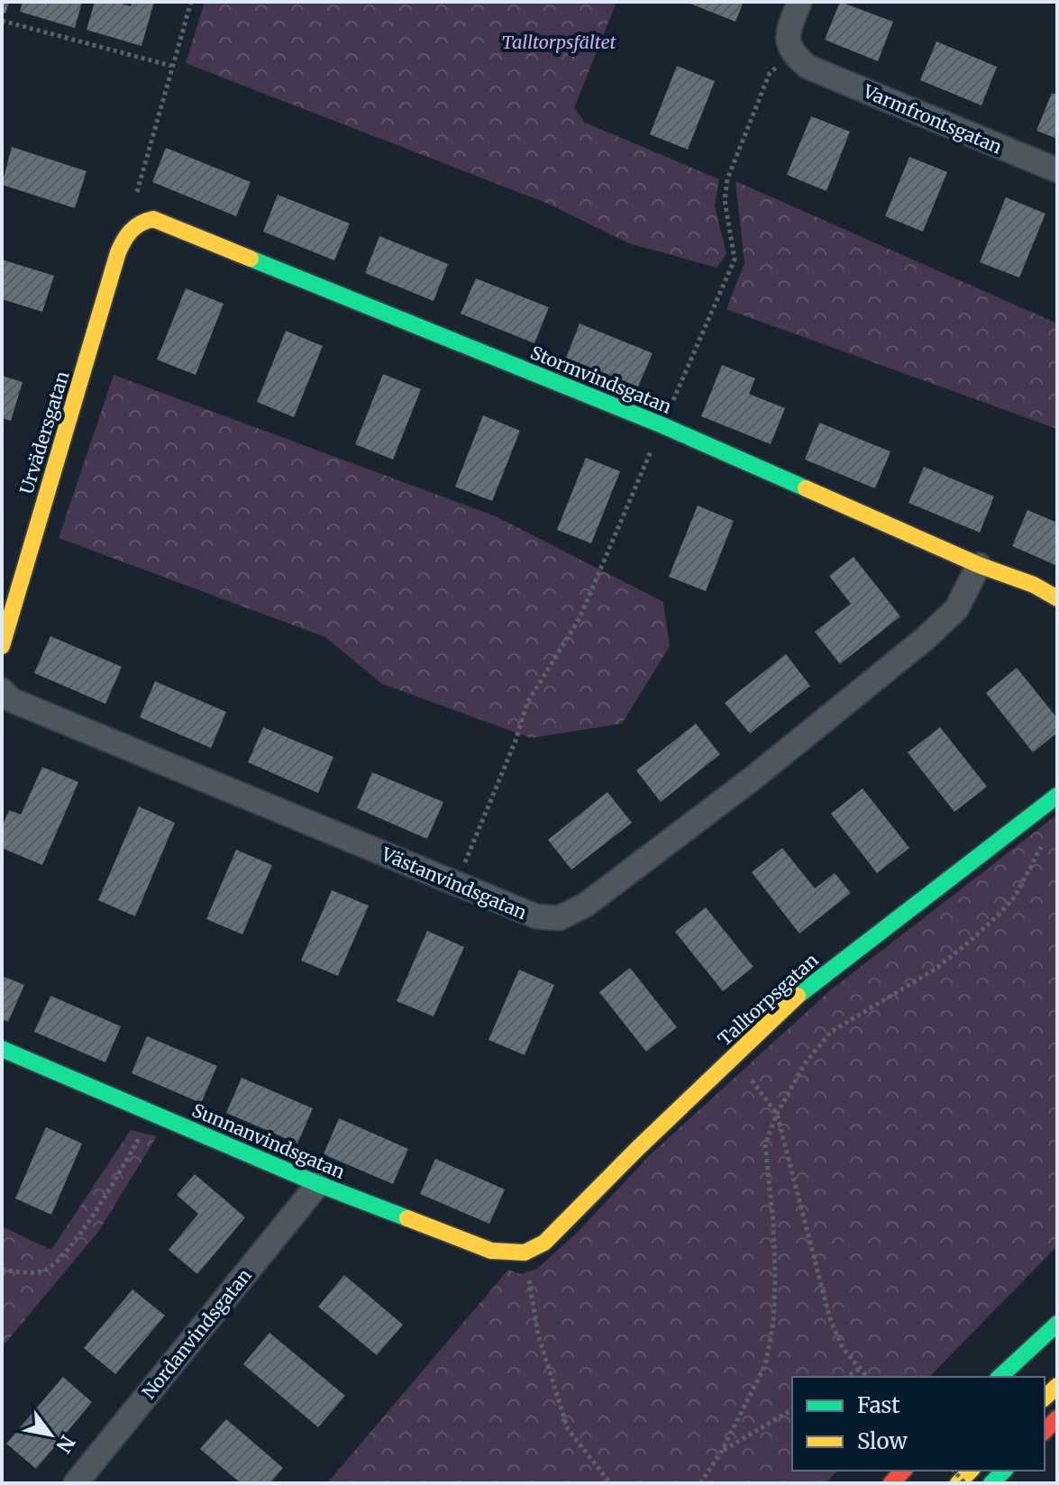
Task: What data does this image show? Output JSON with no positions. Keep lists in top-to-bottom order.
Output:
{
  "streets": {
    "main road": [
      "Stormvindsgatan",
      "Urvädersgatan",
      "Talltorpsgatan",
      "Sunnanvindsgatan"
    ],
    "street": ["Varmfrontsgatan", "Västanvindsgatan", "Nordanvindsgatan"]
  },
  "crossings": [
    ["Stormvindsgatan", "Urvädersgatan"],
    ["Stormvindsgatan", "Västanvindsgatan"],
    ["Talltorpsgatan", "Sunnanvindsgatan"],
    ["Sunnanvindsgatan", "Nordanvindsgatan"]
  ],
  "parks": ["Talltorpsfältet"],
  "legend": ["Fast", "Slow"],
  "north": "bottom right"
}
